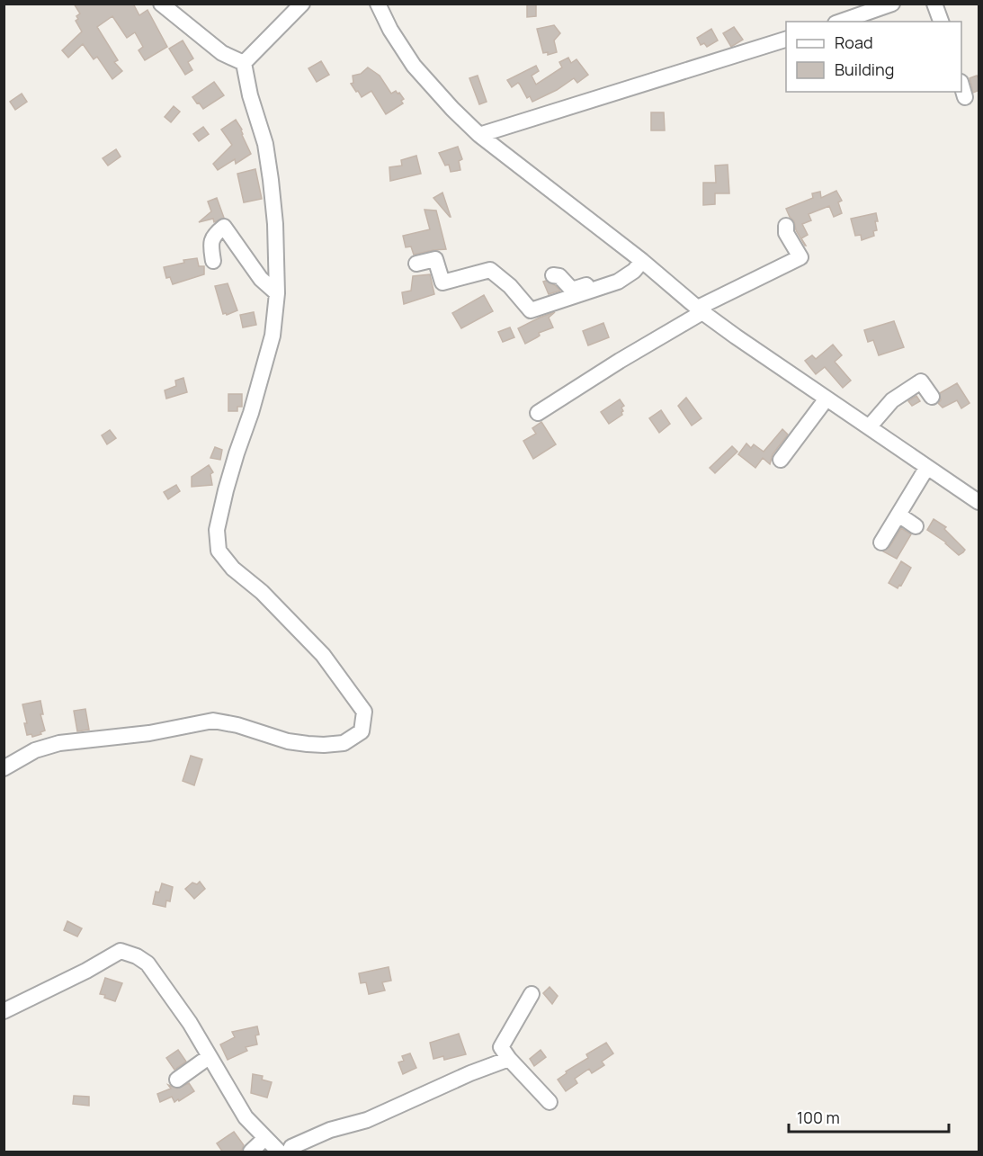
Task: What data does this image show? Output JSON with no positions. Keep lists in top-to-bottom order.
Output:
{
  "legend": ["Road", "Building"],
  "scale_bar": "100 m"
}
